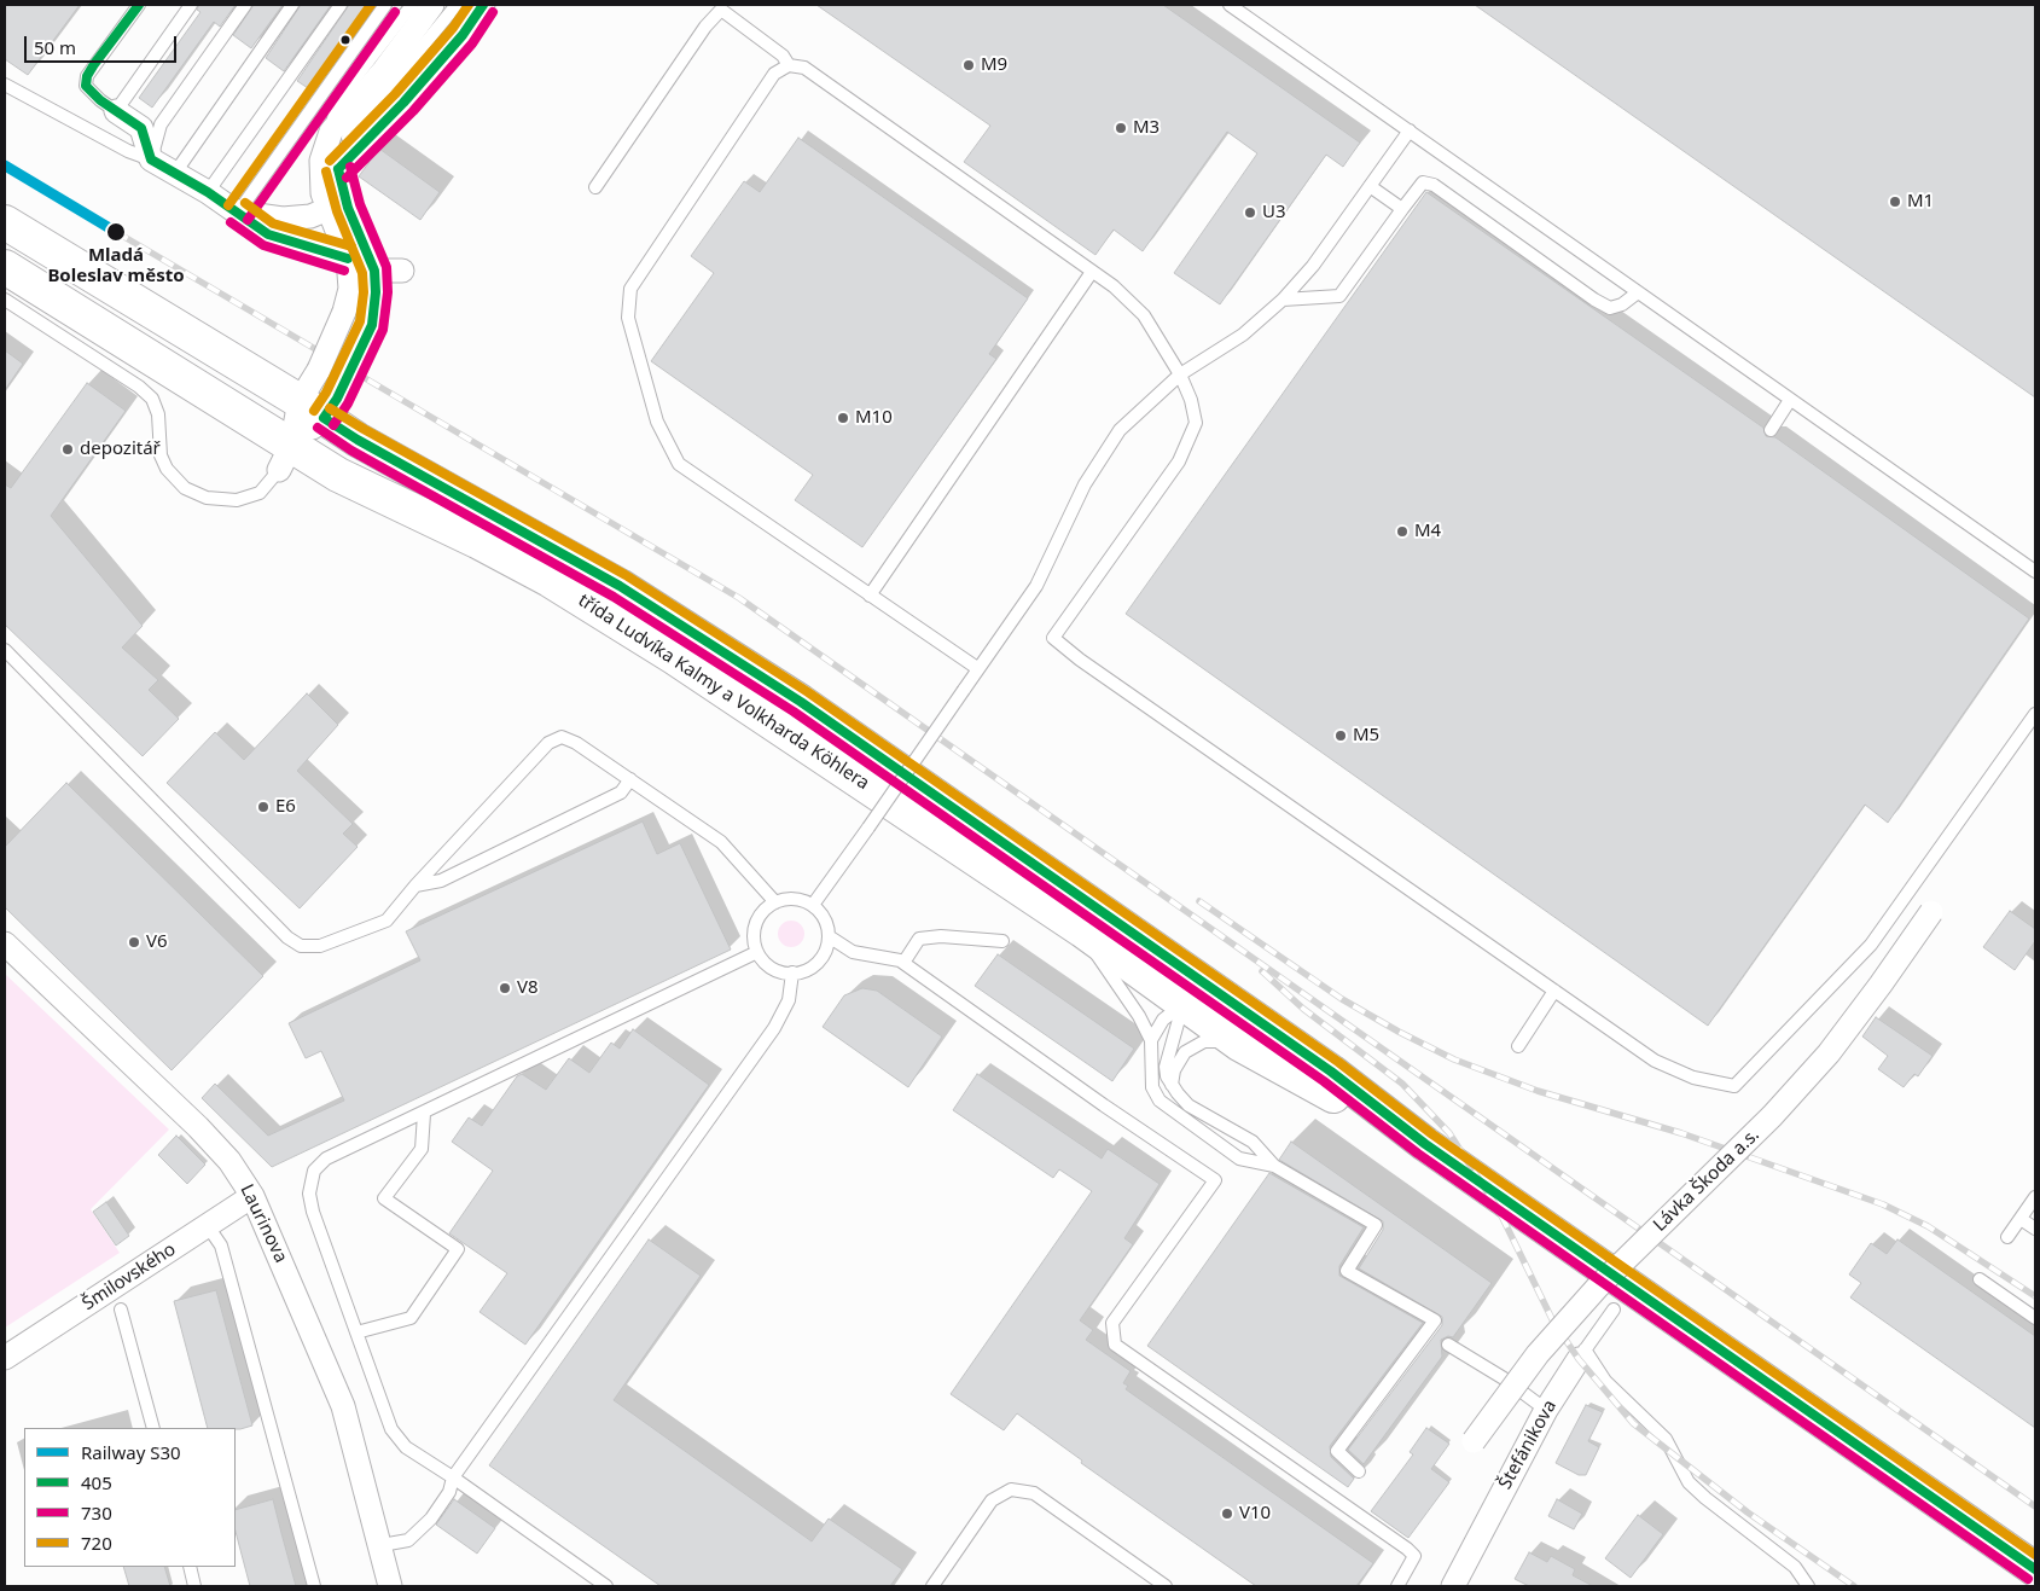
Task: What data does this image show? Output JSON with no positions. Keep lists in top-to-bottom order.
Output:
{
  "streets": {
    "street": [
      "třída Ludvíka Kalmy a Volkharda Köhlera",
      "Lávka Škoda a.s.",
      "Laurinova",
      "Šmilovského",
      "Štefánikova"
    ]
  },
  "crossings": [
    ["Laurinova", "Šmilovského"]
  ],
  "places": [
    "M9",
    "M3",
    "M1",
    "U3",
    "Mladá Boleslav město",
    "M10",
    "depozitář",
    "M4",
    "M5",
    "E6",
    "V6",
    "V8",
    "V10"
  ],
  "lines": [
    "transit line 405",
    "transit line 720",
    "transit line 730",
    "rail line S30"
  ],
  "legend": [
    "Railway S30",
    "405",
    "730",
    "720"
  ],
  "scale_bar": "50 m"
}
